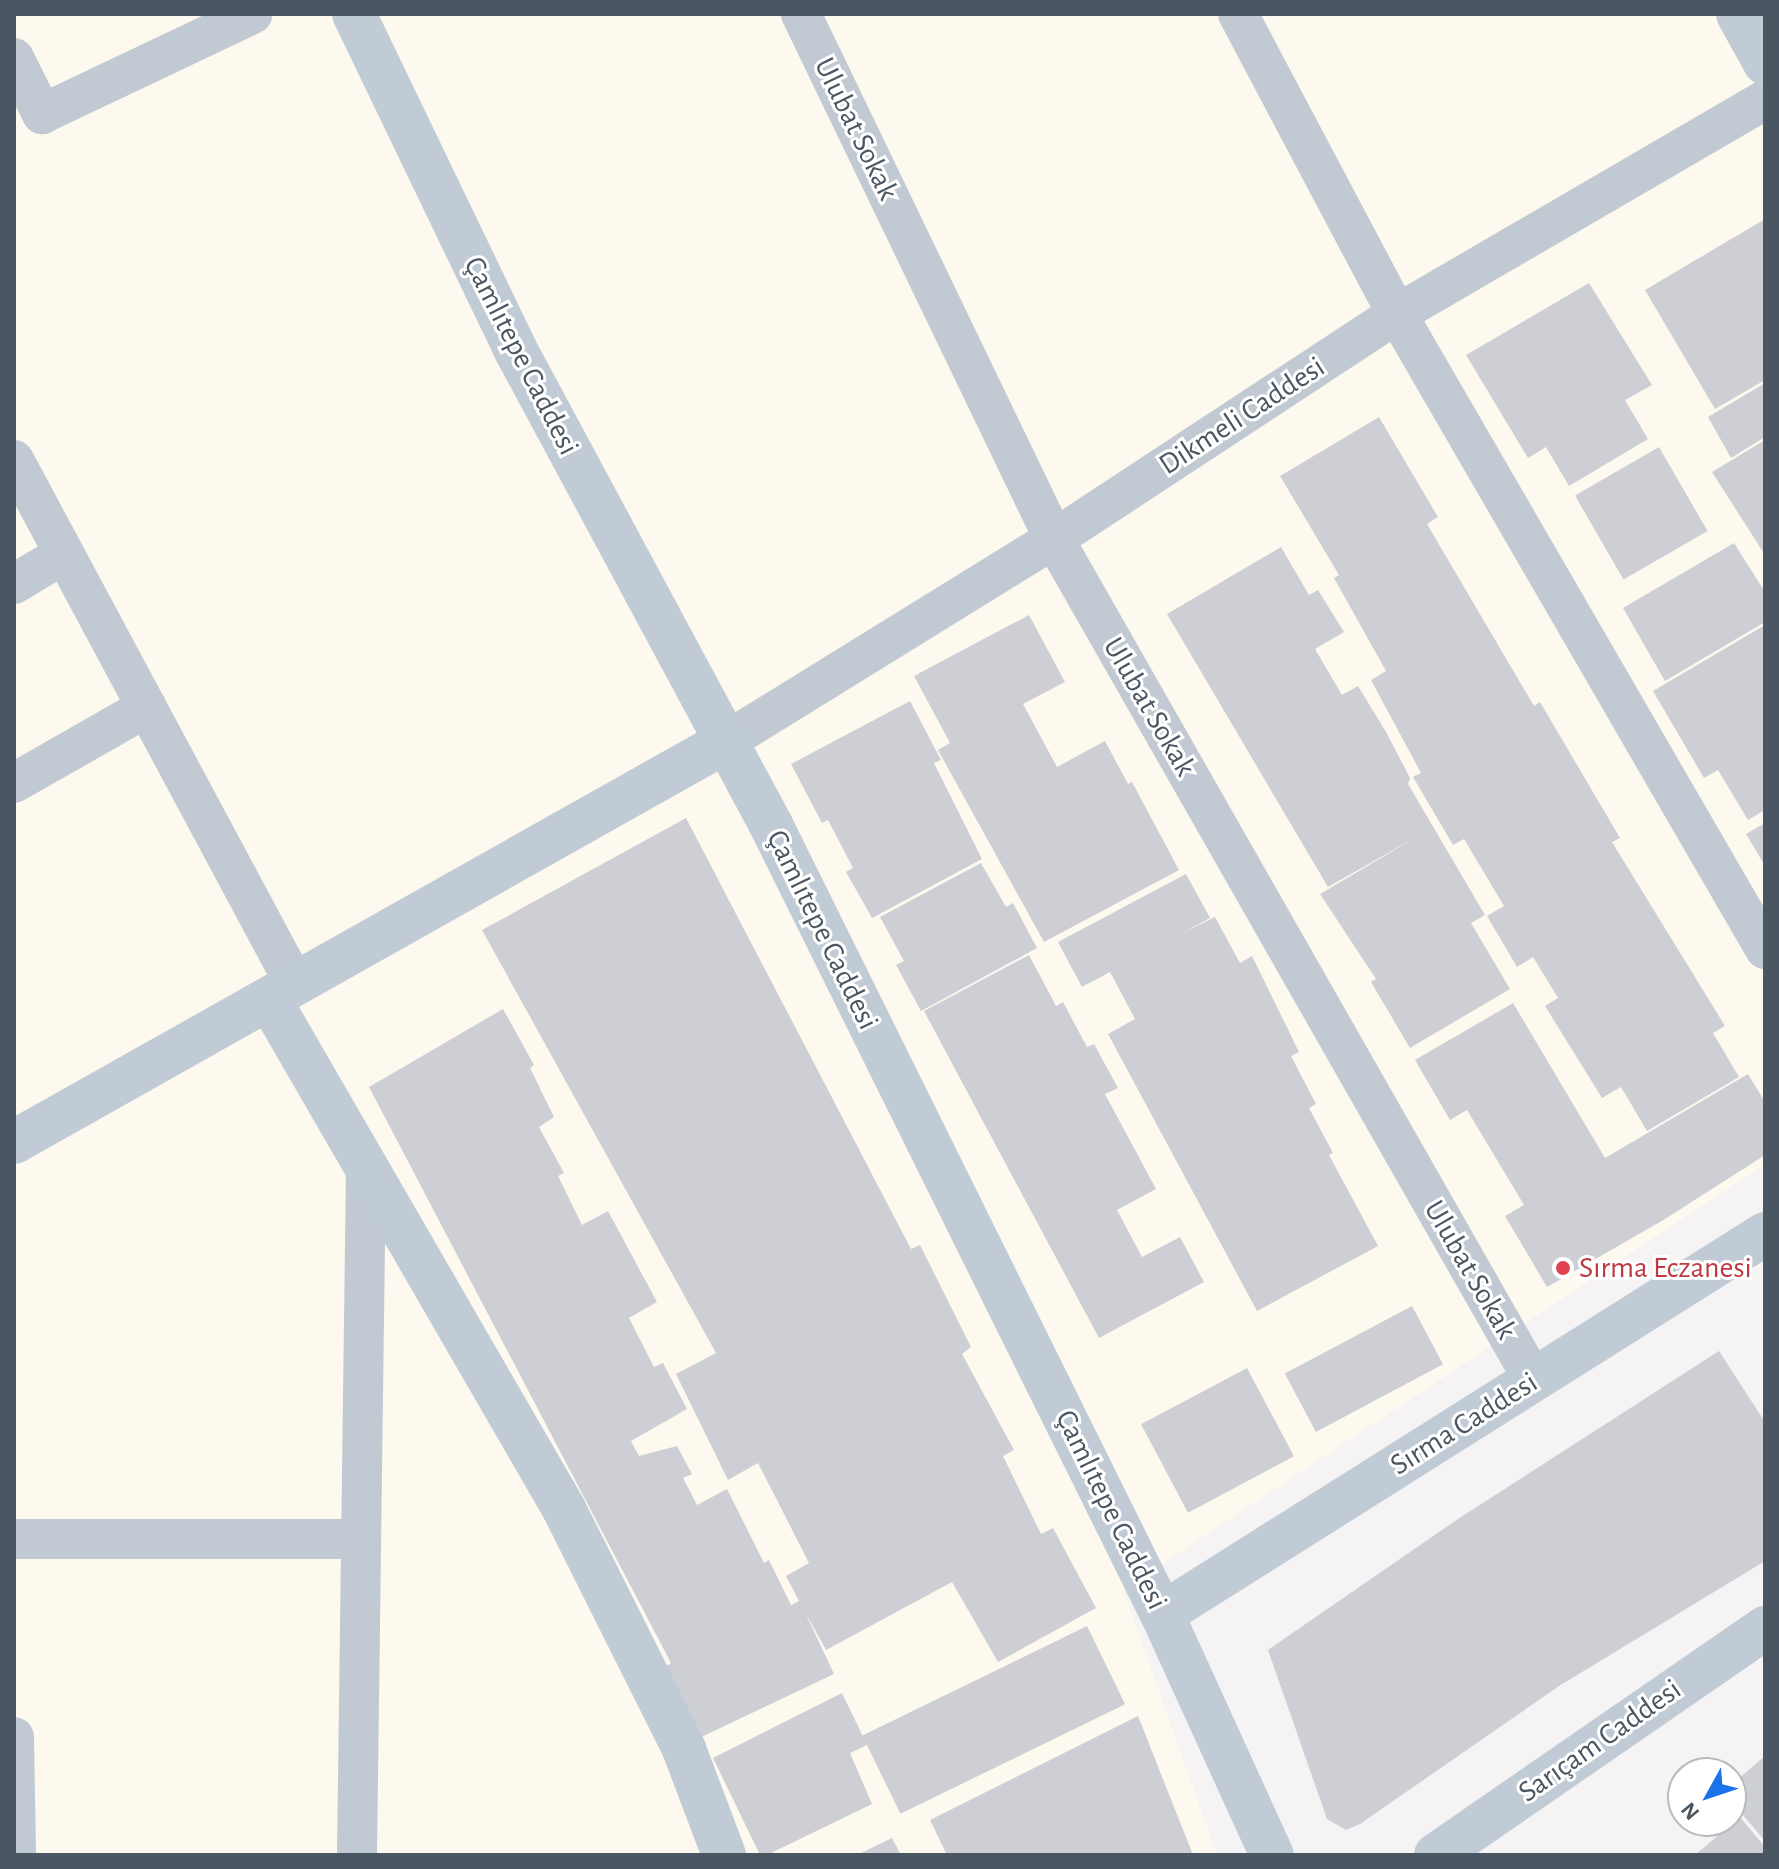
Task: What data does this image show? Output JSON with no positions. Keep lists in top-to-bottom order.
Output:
{
  "streets": {
    "street": [
      "Ulubat Sokak",
      "Çamlıtepe Caddesi",
      "Dikmeli Caddesi",
      "Sırma Caddesi",
      "Sarıçam Caddesi"
    ]
  },
  "crossings": [
    ["Ulubat Sokak", "Dikmeli Caddesi"],
    ["Ulubat Sokak", "Sırma Caddesi"],
    ["Çamlıtepe Caddesi", "Dikmeli Caddesi"],
    ["Çamlıtepe Caddesi", "Sırma Caddesi"]
  ],
  "places": ["Sırma Eczanesi"],
  "north": "bottom left"
}
